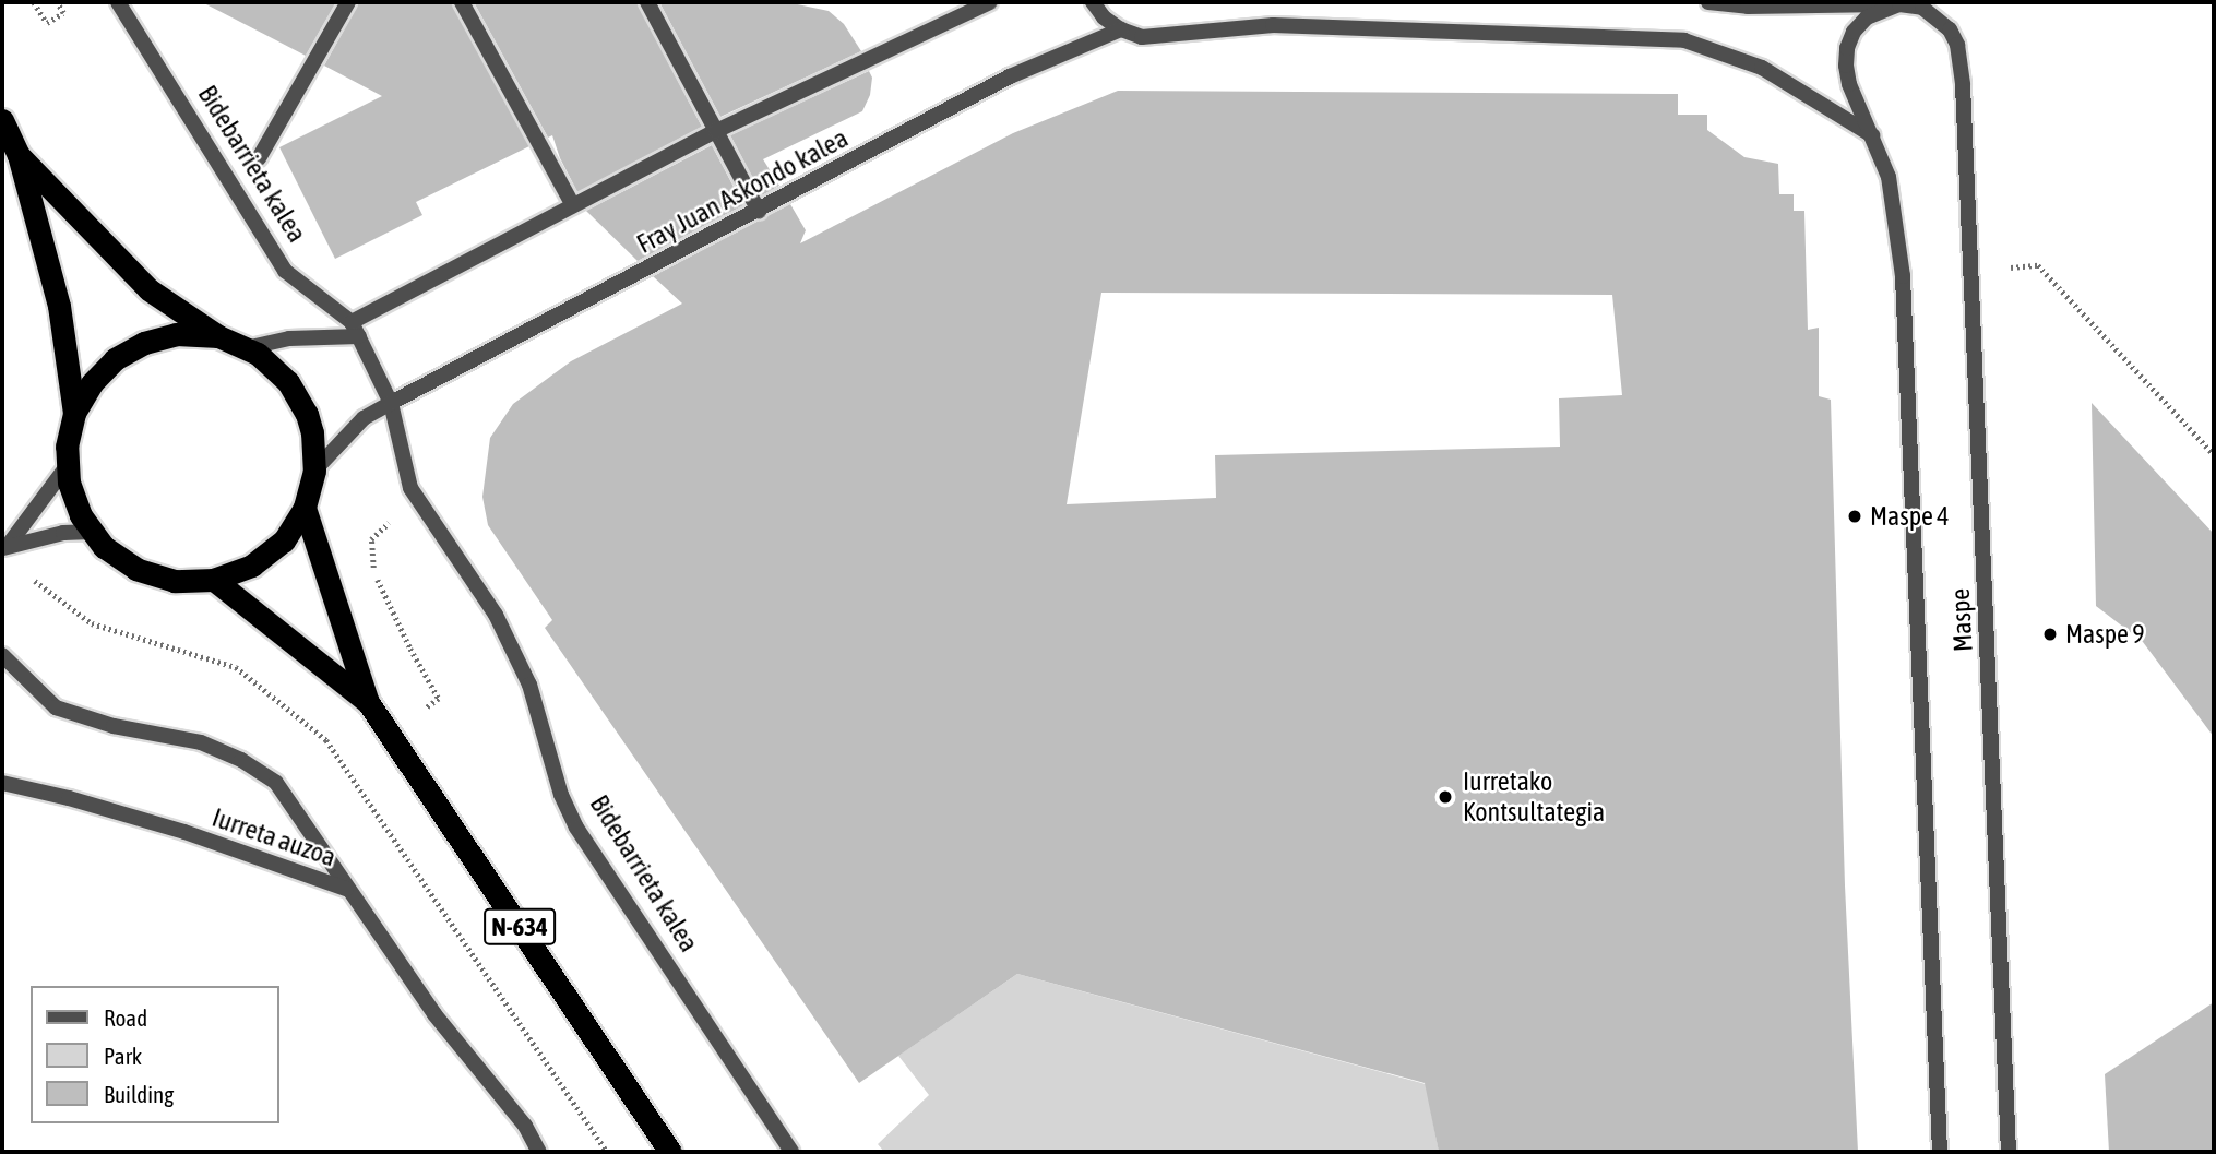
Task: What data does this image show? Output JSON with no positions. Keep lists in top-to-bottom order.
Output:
{
  "streets": {
    "highway": ["N-634"],
    "street": [
      "Bidebarrieta kalea",
      "Fray Juan Askondo kalea",
      "Maspe",
      "Iurreta auzoa"
    ]
  },
  "crossings": [
    ["Bidebarrieta kalea", "Fray Juan Askondo kalea"]
  ],
  "places": ["Maspe 4", "Maspe 9", "Iurretako Kontsultategia"],
  "legend": ["Road", "Park", "Building"]
}
